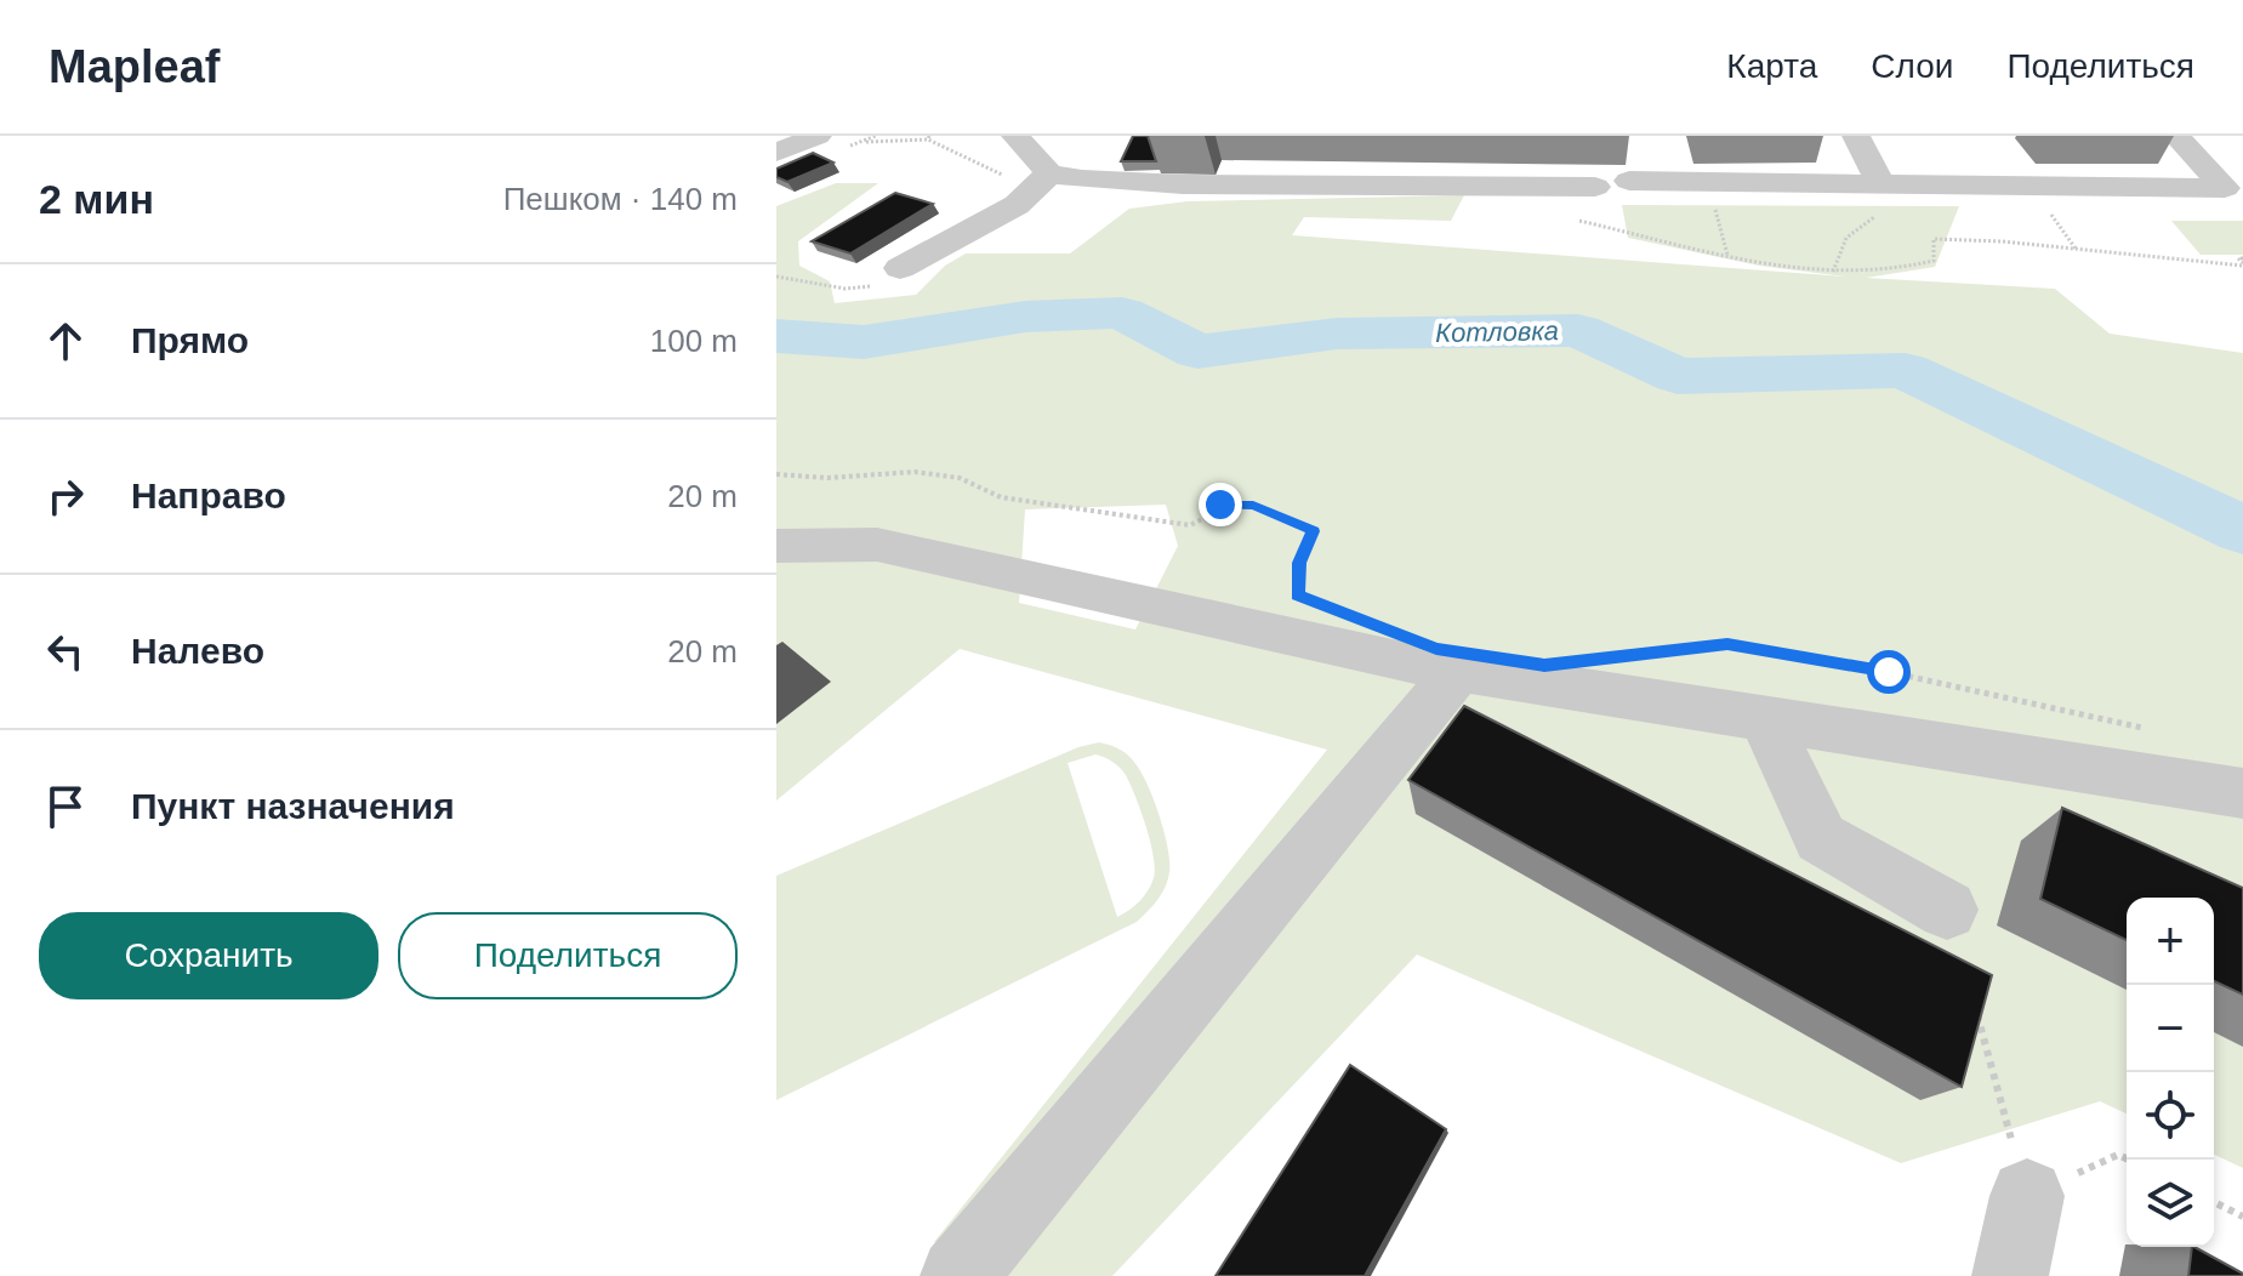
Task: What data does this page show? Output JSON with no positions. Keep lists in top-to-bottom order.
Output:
{
  "water": ["Котловка"],
  "page": {
    "header": "Mapleaf",
    "nav": ["Карта", "Слои", "Поделиться"],
    "heading": ["2 мин", "Пешком · 140 m"],
    "list": [
      ["Прямо", "100 m"],
      ["Направо", "20 m"],
      ["Налево", "20 m"],
      "Пункт назначения"
    ],
    "buttons": ["Сохранить", "Поделиться"],
    "map_buttons": ["+", "−"]
  }
}
